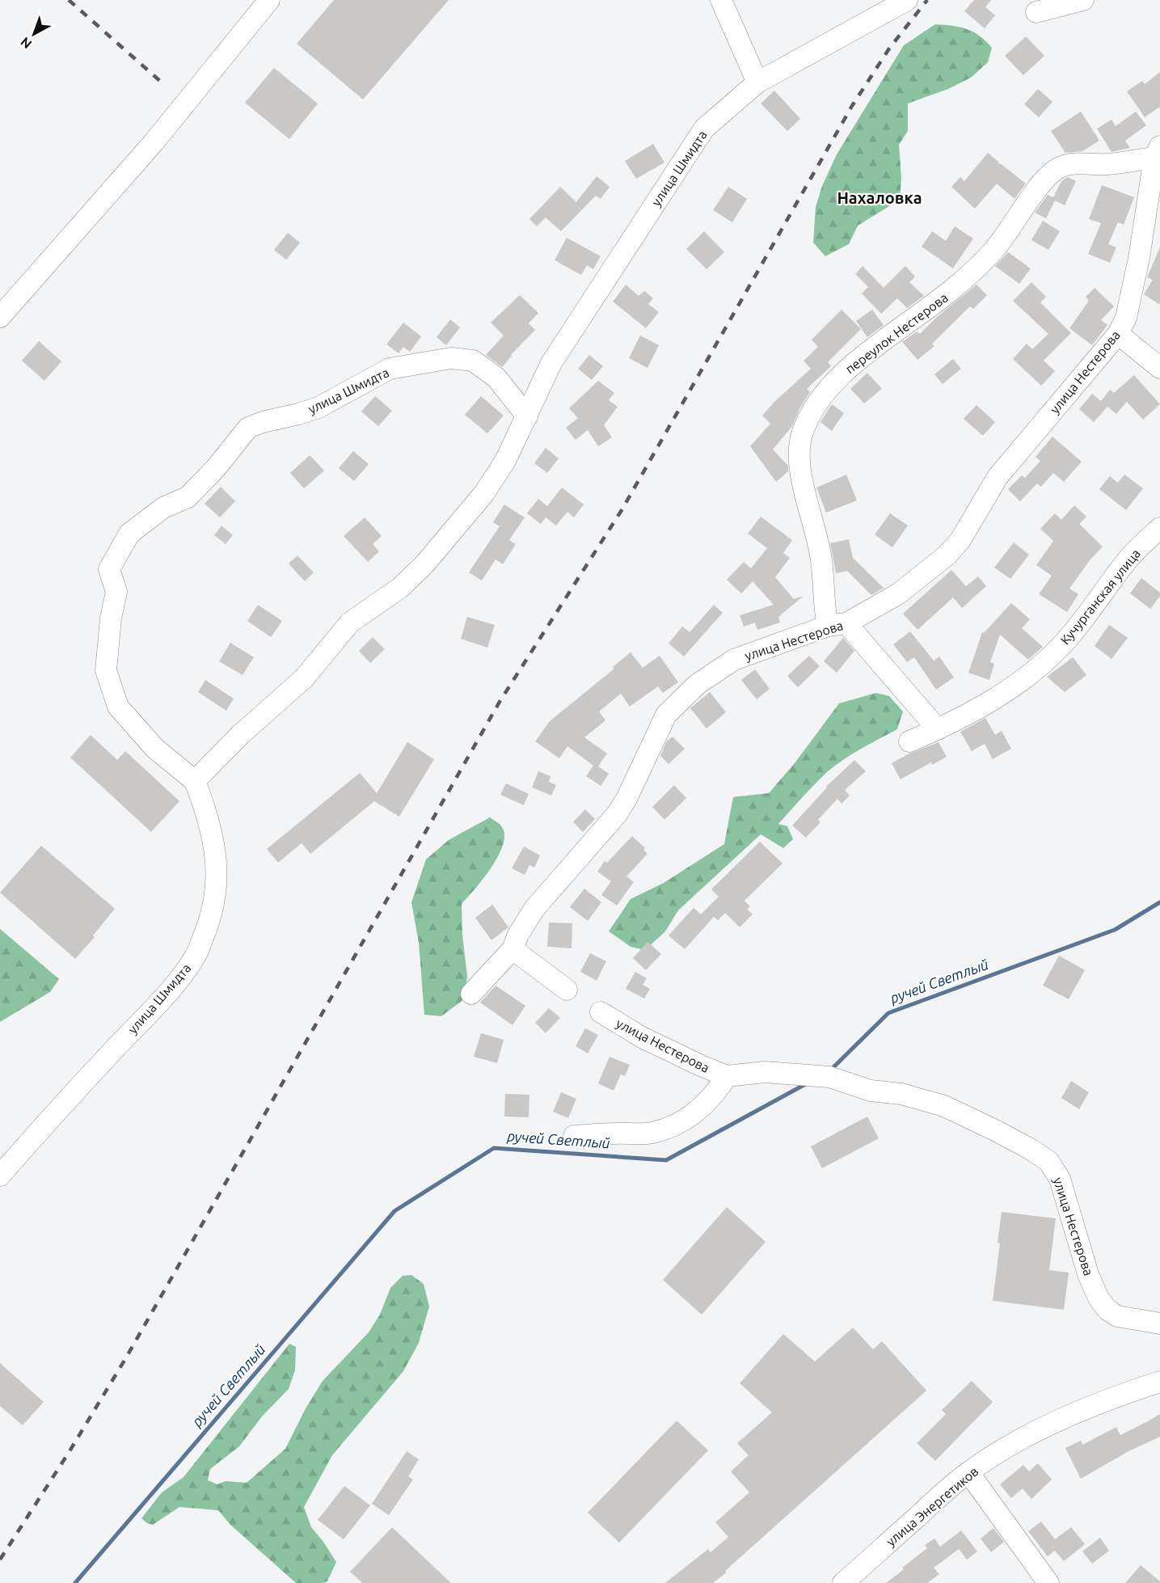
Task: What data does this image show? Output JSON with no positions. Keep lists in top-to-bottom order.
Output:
{
  "streets": {
    "street": [
      "улица Шмидта",
      "переулок Нестерова",
      "улица Нестерова",
      "Кучурганская улица",
      "улица Энергетиков"
    ]
  },
  "crossings": [
    ["переулок Нестерова", "улица Нестерова"]
  ],
  "districts": ["Нахаловка"],
  "water": ["ручей Светлый"],
  "north": "bottom left"
}
